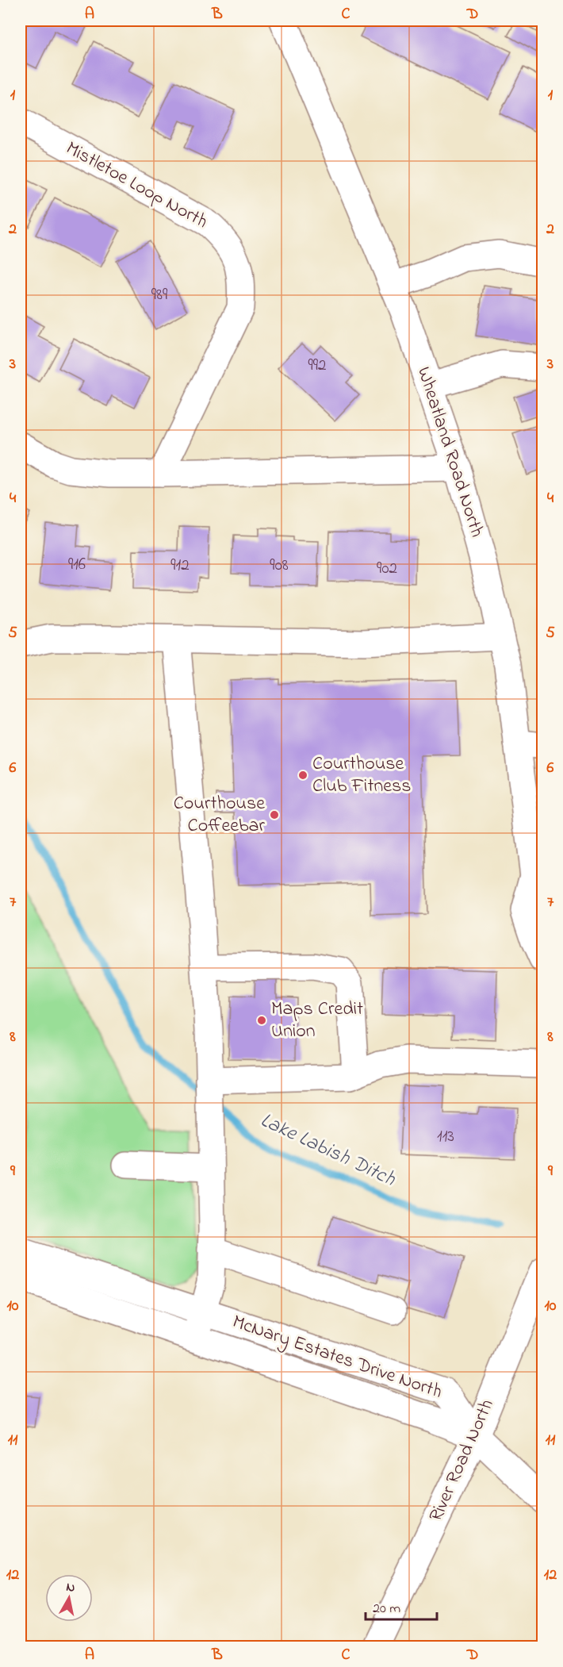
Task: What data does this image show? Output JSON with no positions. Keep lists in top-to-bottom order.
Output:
{
  "streets": {
    "street": [
      "Mistletoe Loop North",
      "Wheatland Road North",
      "McNary Estates Drive North",
      "River Road North"
    ]
  },
  "crossings": [
    ["McNary Estates Drive North", "River Road North"]
  ],
  "water": ["Lake Labish Ditch"],
  "places": ["Courthouse Club Fitness", "Courthouse Coffeebar", "Maps Credit Union"],
  "house_numbers": [
    "989",
    "992",
    "916",
    "912",
    "908",
    "902",
    "113"
  ],
  "scale_bar": "20 m",
  "north": "top",
  "grid": {
    "columns": [
      "A",
      "B",
      "C",
      "D"
    ],
    "rows": [
      "1",
      "2",
      "3",
      "4",
      "5",
      "6",
      "7",
      "8",
      "9",
      "10",
      "11",
      "12"
    ]
  }
}
